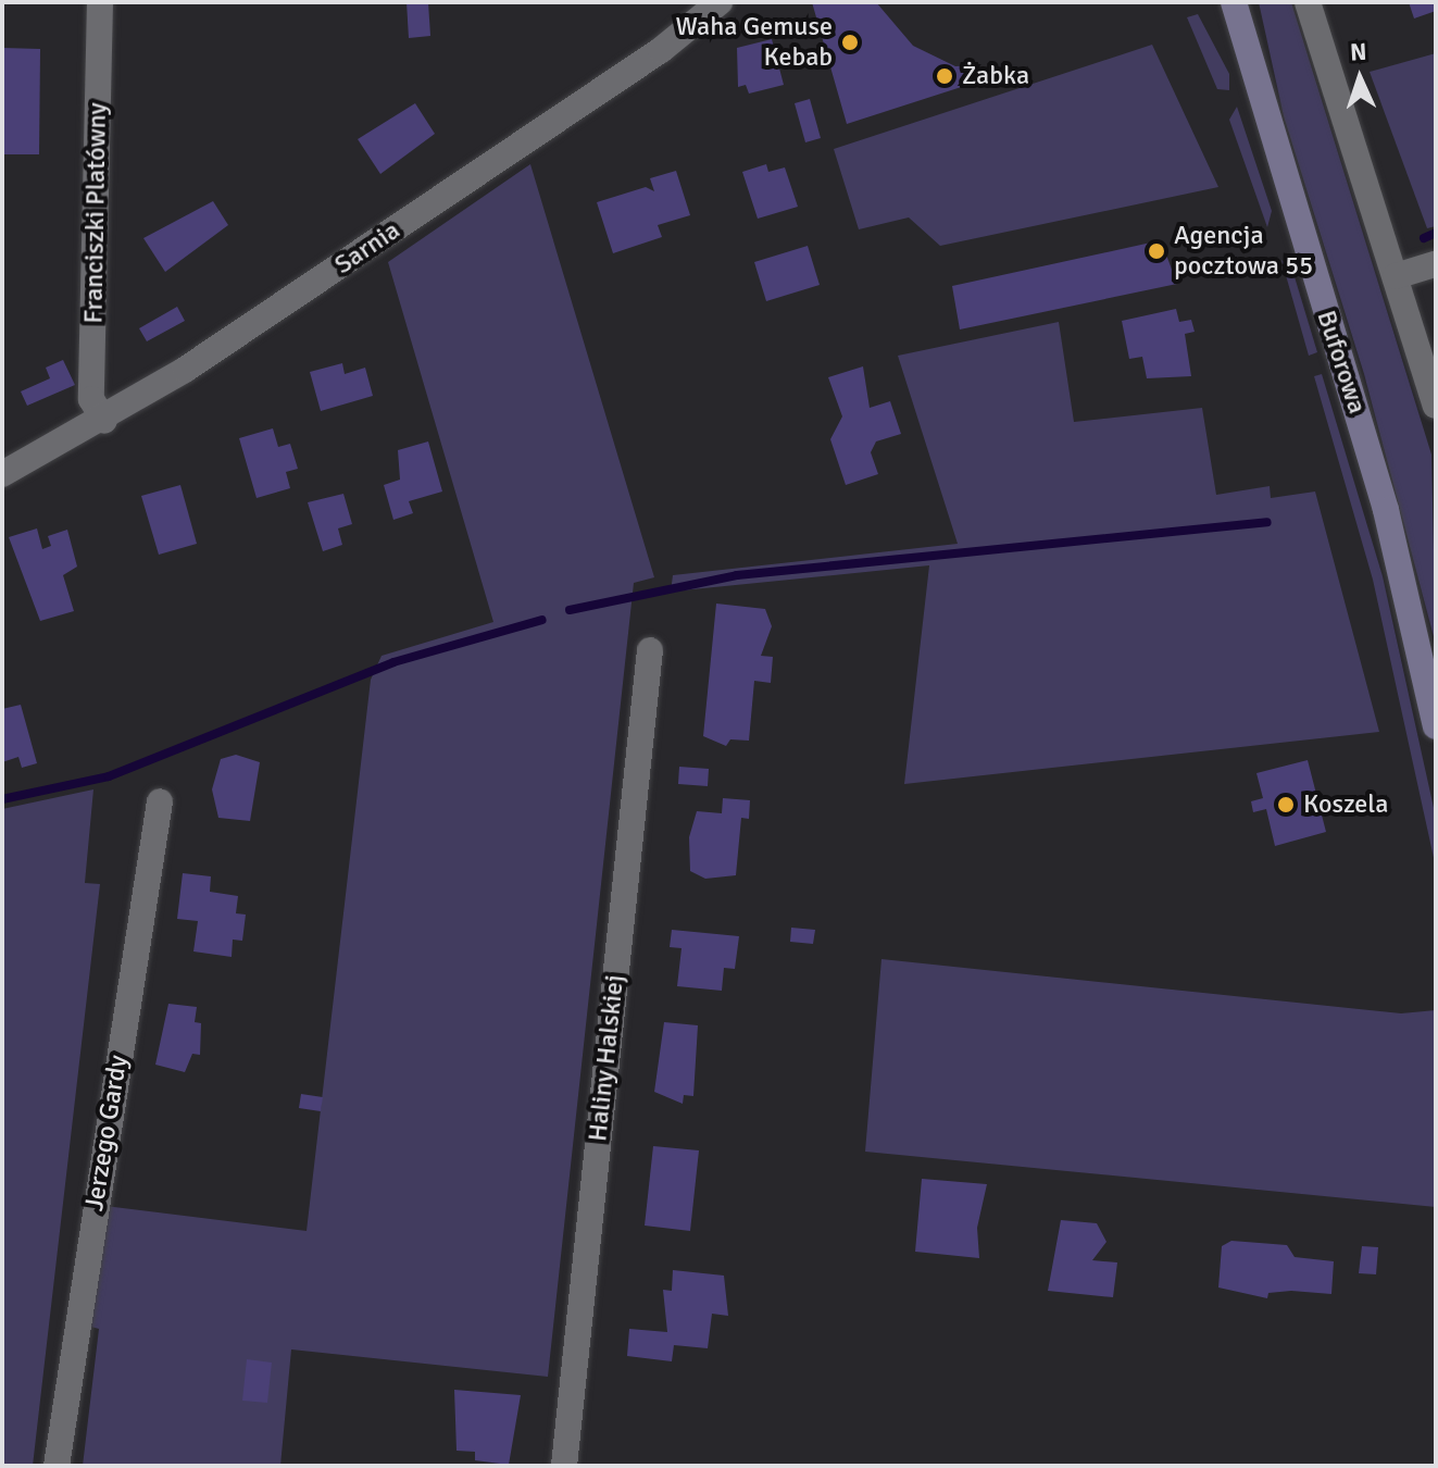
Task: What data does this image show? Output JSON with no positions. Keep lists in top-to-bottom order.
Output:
{
  "streets": {
    "main road": ["Buforowa"],
    "street": [
      "Franciszki Platówny",
      "Sarnia",
      "Haliny Halskiej",
      "Jerzego Gardy"
    ]
  },
  "crossings": [
    ["Franciszki Platówny", "Sarnia"]
  ],
  "places": [
    "Waha Gemuse Kebab",
    "Żabka",
    "Agencja pocztowa 55",
    "Koszela"
  ],
  "north": "top"
}
